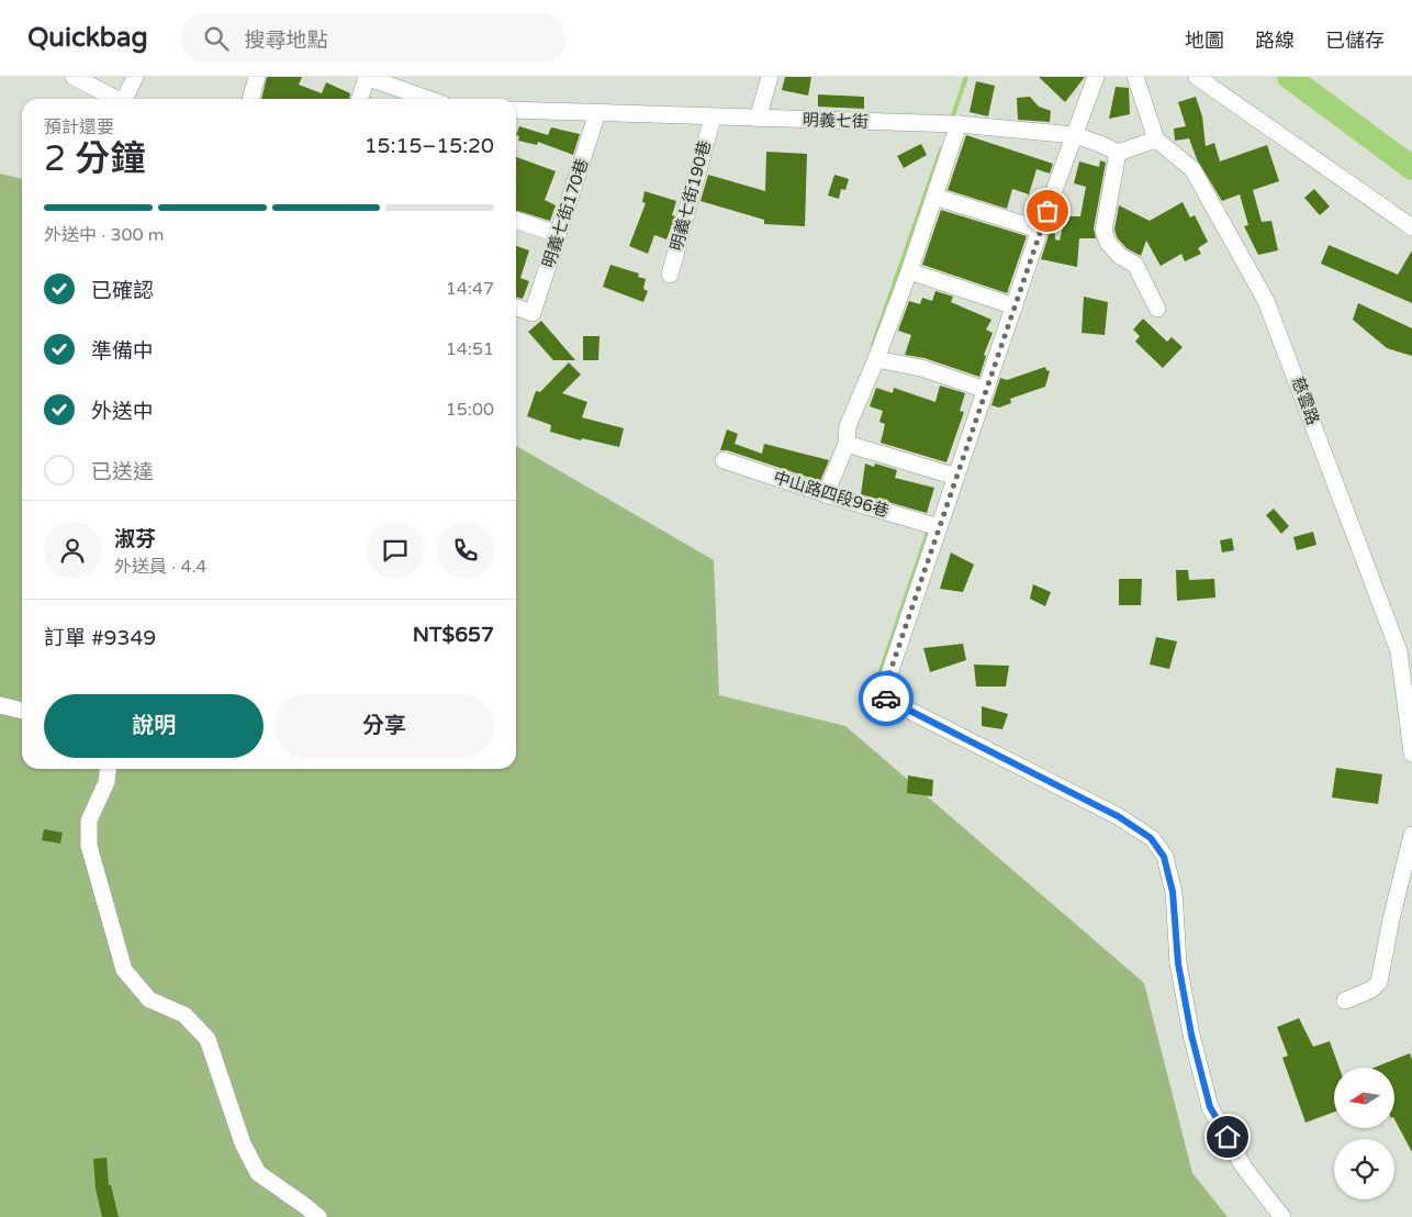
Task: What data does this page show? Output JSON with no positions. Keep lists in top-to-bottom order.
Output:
{
  "streets": {
    "street": [
      "明義七街",
      "明義七街190巷",
      "明義七街170巷",
      "慈雲路",
      "中山路四段96巷"
    ]
  },
  "crossings": [
    ["明義七街", "明義七街190巷"],
    ["明義七街", "明義七街170巷"]
  ],
  "north": "left",
  "page": {
    "header": "Quickbag",
    "search": "搜尋地點",
    "nav": ["地圖", "路線", "已儲存"],
    "heading": ["2 分鐘", "預計還要", "15:15–15:20"],
    "panel": [
      "淑芬",
      "外送員 · 4.4",
      "訂單 #9349",
      "NT$657"
    ],
    "bar": "外送中 · 300 m",
    "list": [
      ["已確認", "14:47"],
      ["準備中", "14:51"],
      ["外送中", "15:00"],
      "已送達"
    ],
    "buttons": ["說明", "分享"]
  }
}
